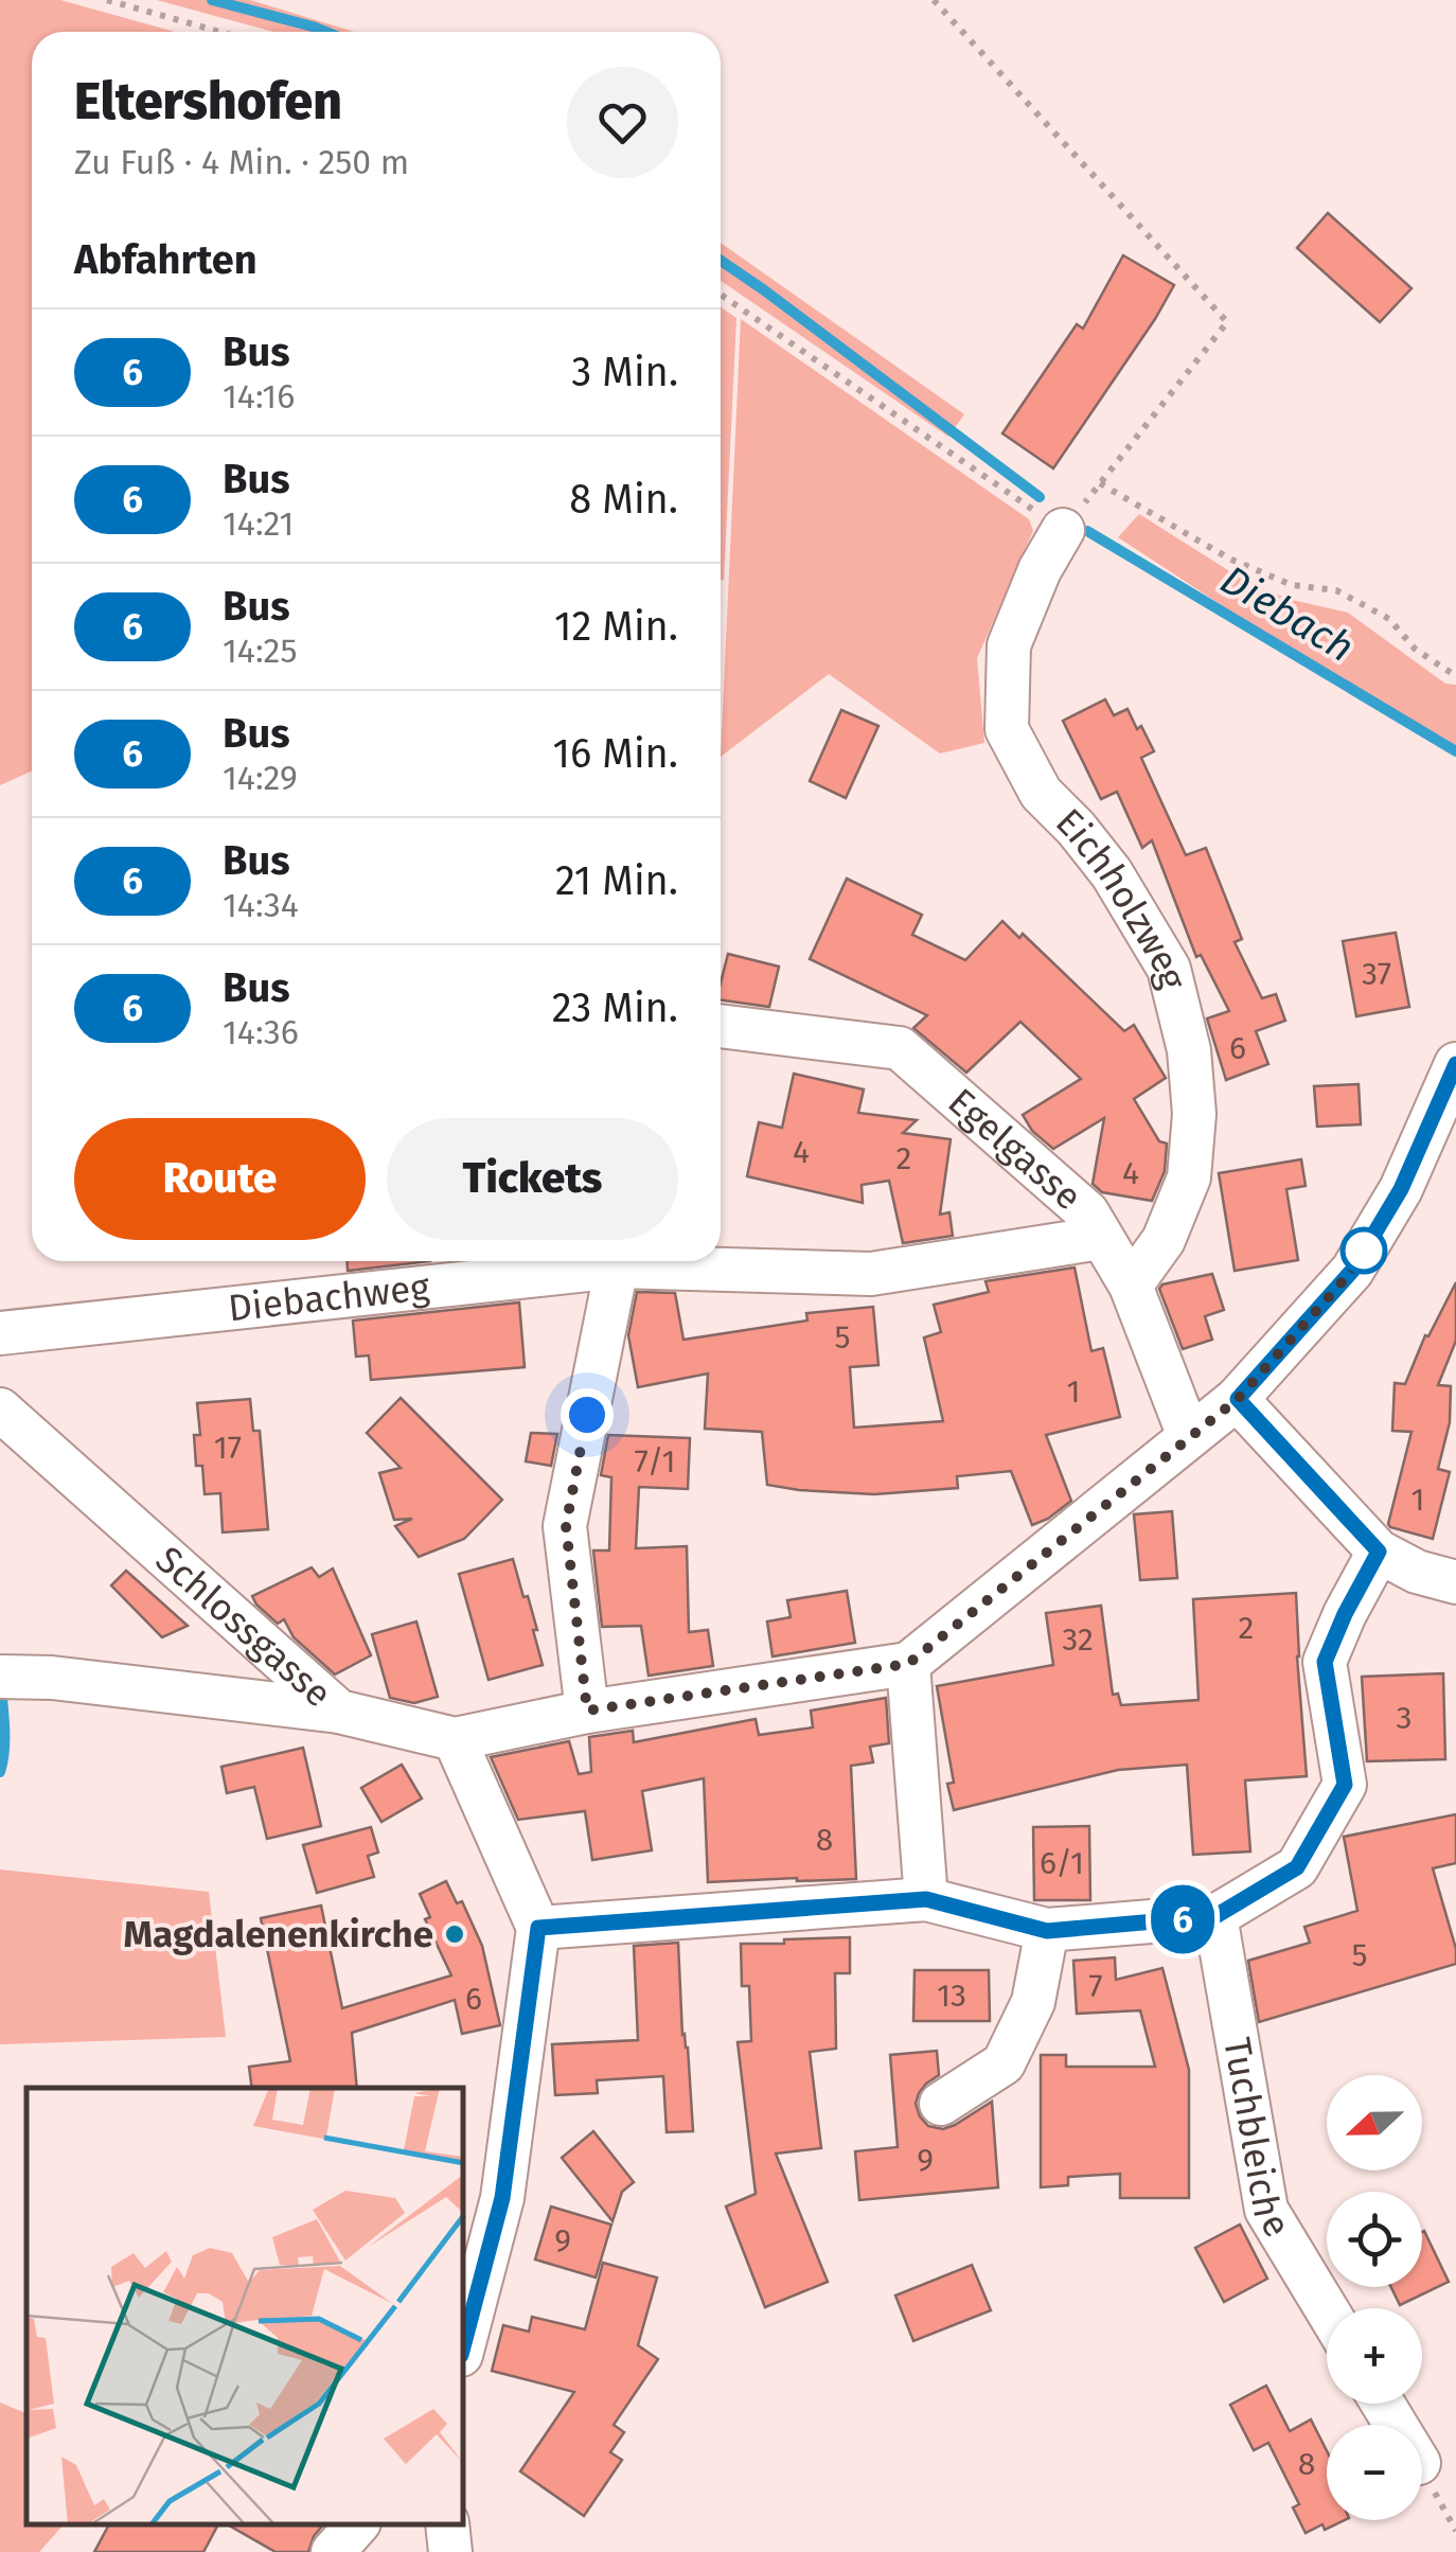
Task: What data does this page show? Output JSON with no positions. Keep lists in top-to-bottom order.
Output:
{
  "streets": {
    "street": [
      "Eichholzweg",
      "Egelgasse",
      "Diebachweg",
      "Schlossgasse",
      "Tuchbleiche"
    ]
  },
  "crossings": [
    ["Eichholzweg", "Egelgasse"],
    ["Egelgasse", "Diebachweg"]
  ],
  "water": ["Diebach"],
  "places": ["Magdalenenkirche"],
  "lines": ["bus line 6"],
  "house_numbers": [
    "37",
    "6",
    "4",
    "2",
    "4",
    "5",
    "1",
    "17",
    "7/1",
    "1",
    "2",
    "32",
    "3",
    "8",
    "6/1",
    "5",
    "7",
    "13",
    "6",
    "9",
    "9",
    "8"
  ],
  "north": "left",
  "page": {
    "on_map": "6",
    "heading": [
      ["Eltershofen", "Zu Fuß · 4 Min. · 250 m"],
      "Abfahrten"
    ],
    "list": [
      {
        "mark": "6",
        "name": "Bus",
        "note": "14:16",
        "value": "3 Min."
      },
      {
        "mark": "6",
        "name": "Bus",
        "note": "14:21",
        "value": "8 Min."
      },
      {
        "mark": "6",
        "name": "Bus",
        "note": "14:25",
        "value": "12 Min."
      },
      {
        "mark": "6",
        "name": "Bus",
        "note": "14:29",
        "value": "16 Min."
      },
      {
        "mark": "6",
        "name": "Bus",
        "note": "14:34",
        "value": "21 Min."
      },
      {
        "mark": "6",
        "name": "Bus",
        "note": "14:36",
        "value": "23 Min."
      }
    ],
    "buttons": ["Route", "Tickets"],
    "map_buttons": ["+", "−"]
  }
}
